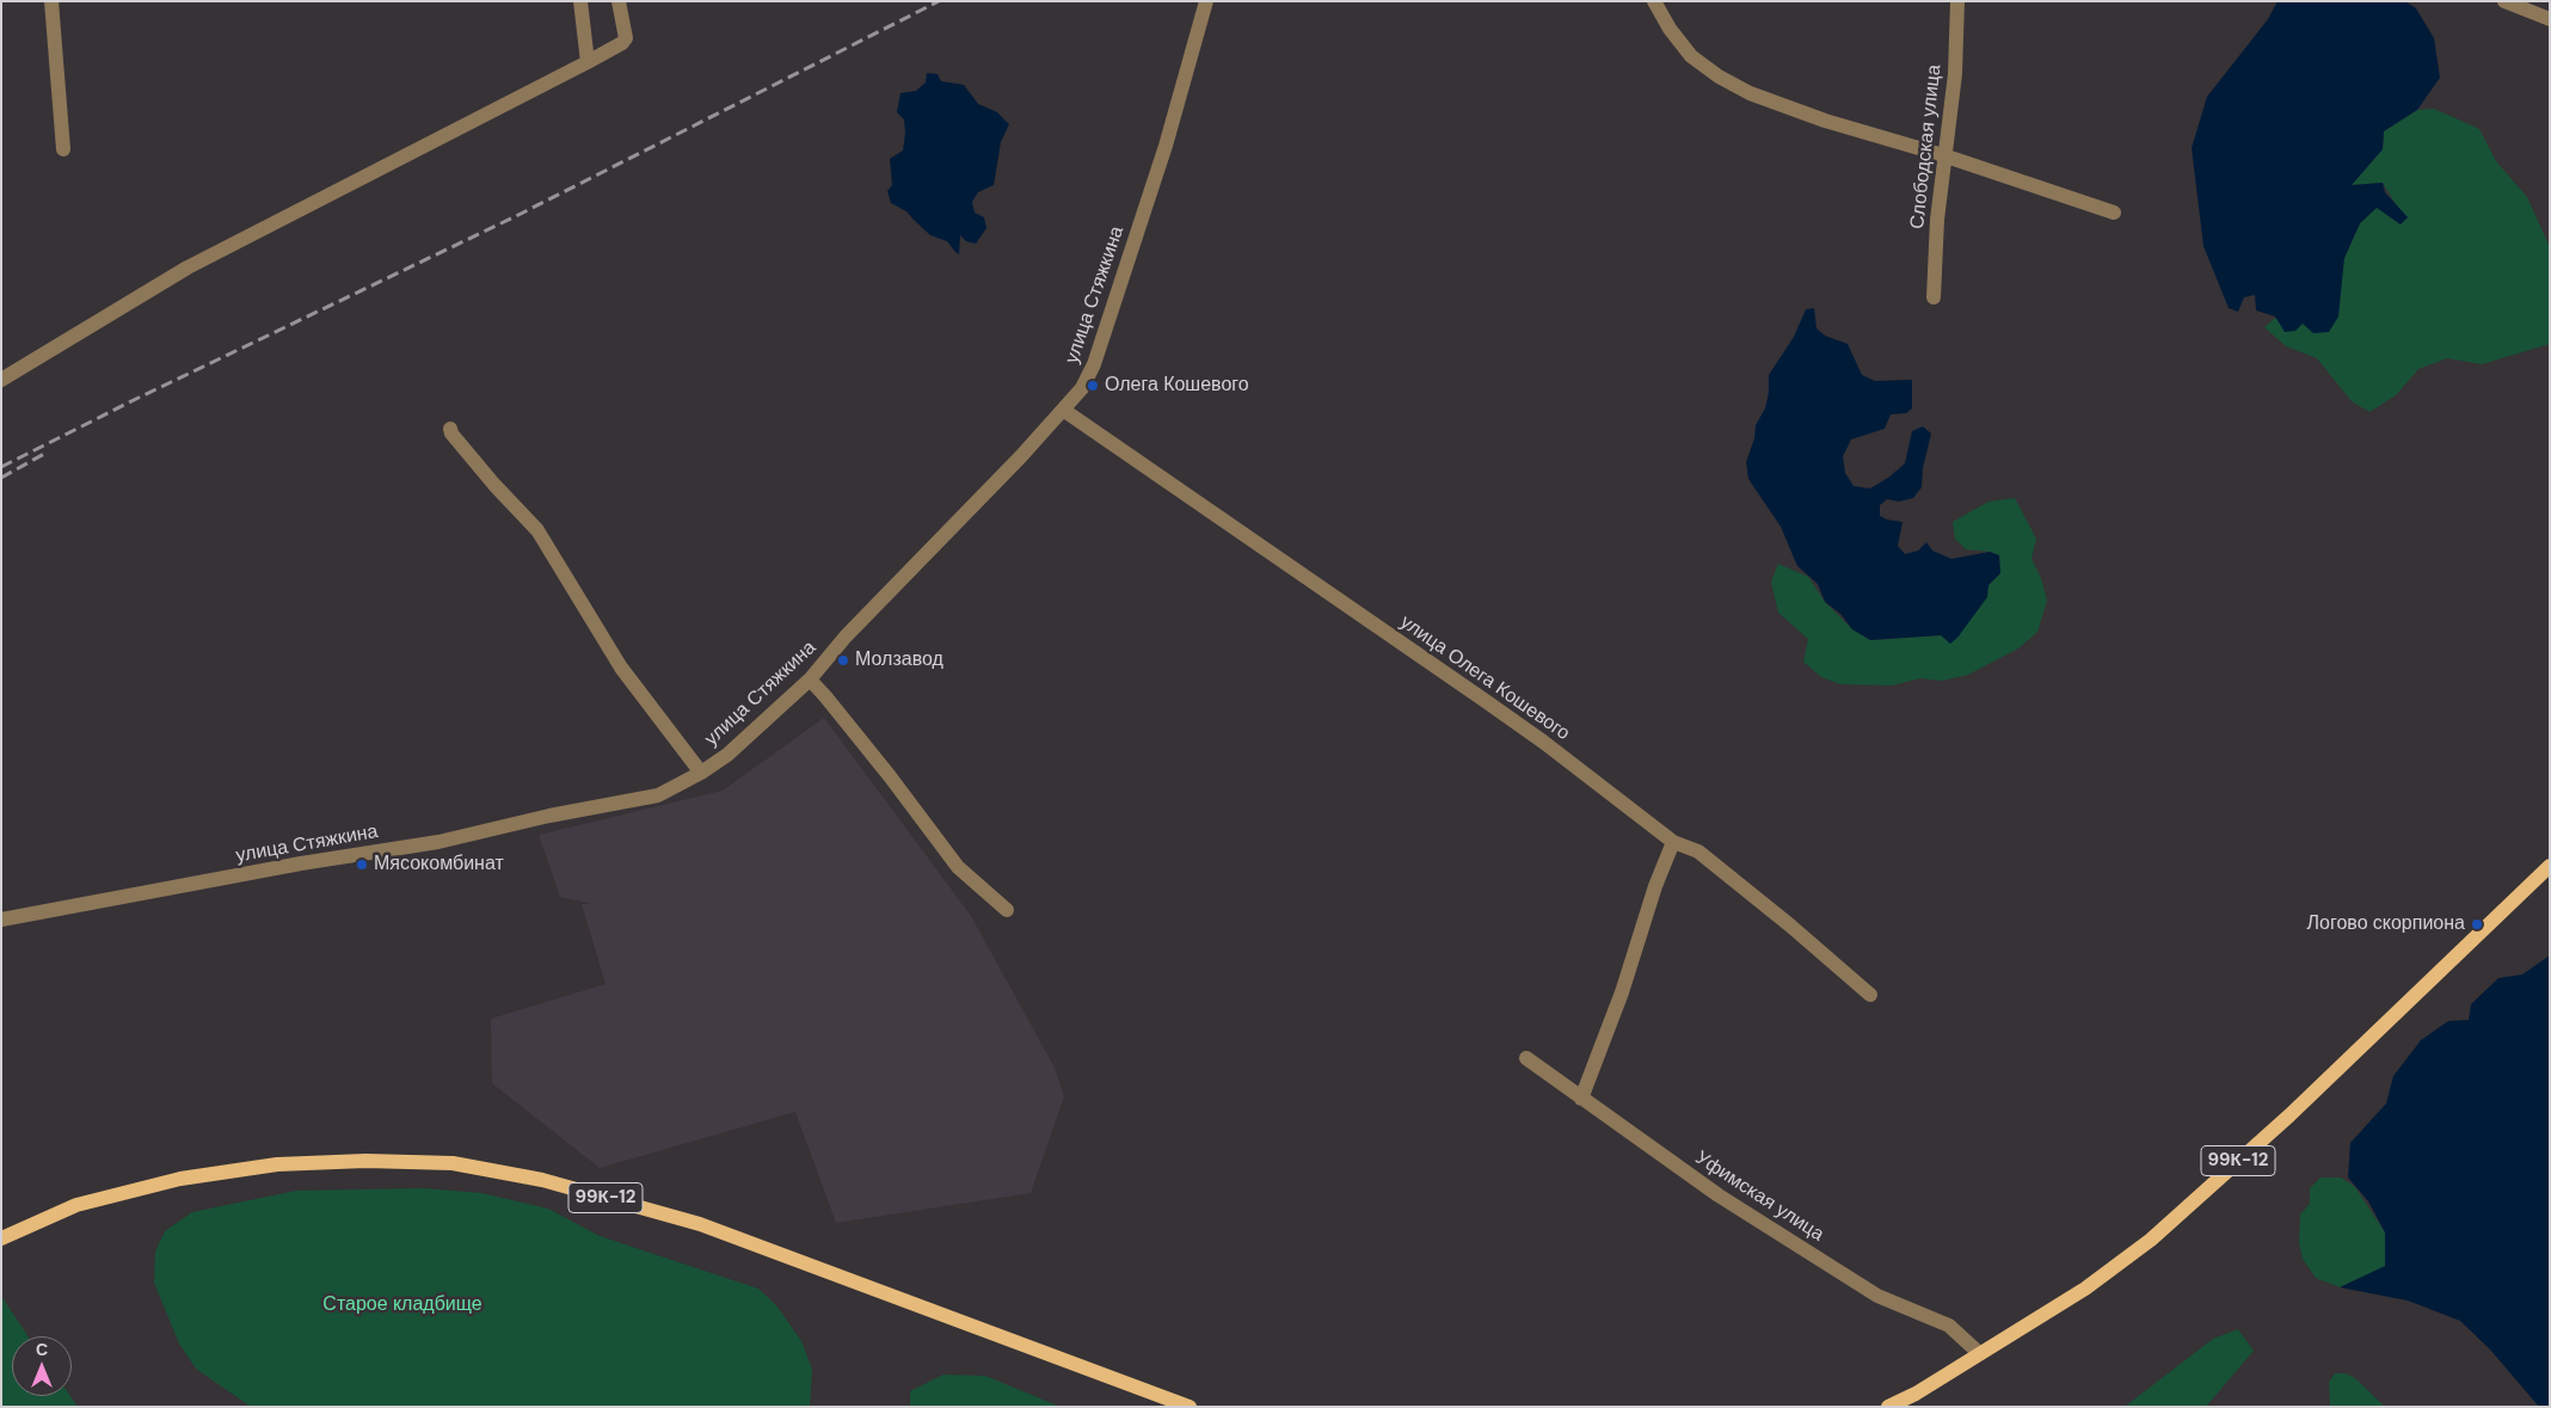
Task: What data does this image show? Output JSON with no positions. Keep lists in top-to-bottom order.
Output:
{
  "streets": {
    "main road": ["99К-12"],
    "street": [
      "Слободская улица",
      "улица Стяжкина",
      "улица Олега Кошевого",
      "Уфимская улица"
    ]
  },
  "crossings": [
    ["улица Стяжкина", "улица Олега Кошевого"],
    ["99К-12", "Уфимская улица"]
  ],
  "parks": ["Старое кладбище"],
  "places": [
    "Олега Кошевого",
    "Молзавод",
    "Мясокомбинат",
    "Логово скорпиона"
  ],
  "north": "top"
}
